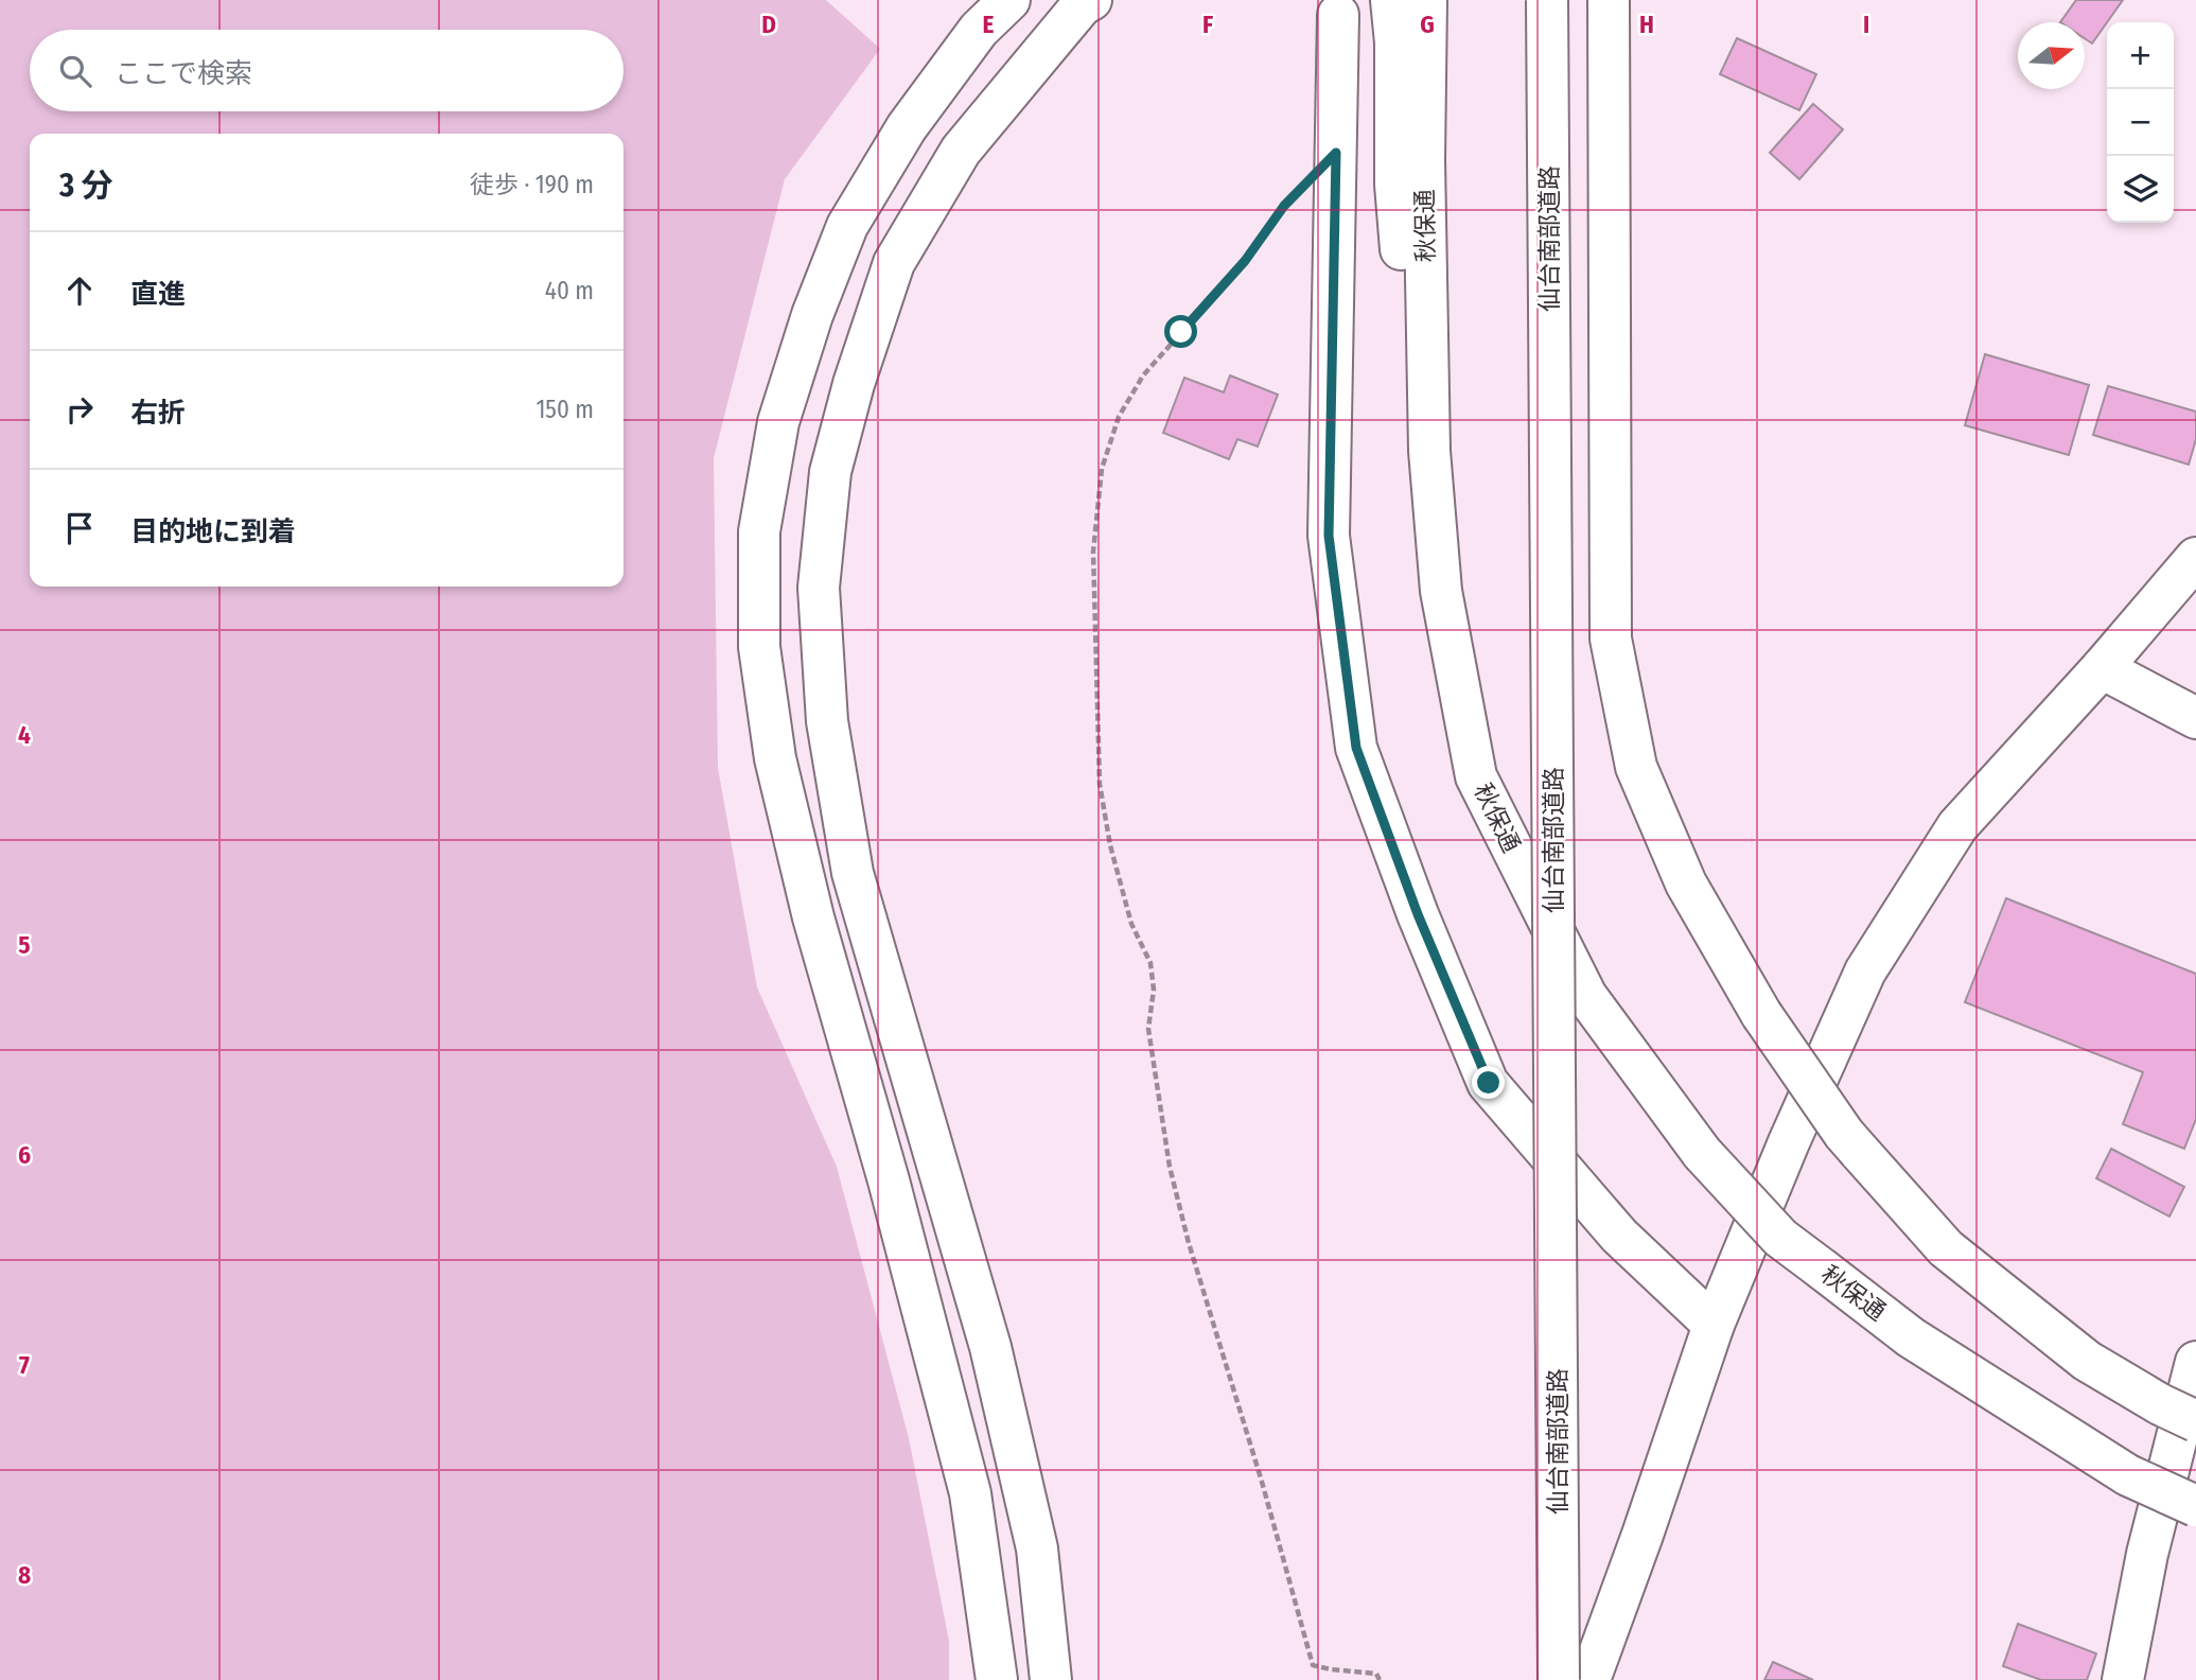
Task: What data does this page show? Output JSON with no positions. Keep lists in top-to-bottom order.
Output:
{
  "streets": {
    "main road": ["秋保通", "仙台南部道路"]
  },
  "north": "right",
  "page": {
    "map_buttons": ["+", "−"],
    "search": "ここで検索",
    "heading": ["3 分", "徒歩 · 190 m"],
    "list": [
      ["直進", "40 m"],
      ["右折", "150 m"],
      "目的地に到着"
    ]
  },
  "grid": {
    "columns": [
      "D",
      "E",
      "F",
      "G",
      "H",
      "I"
    ],
    "rows": [
      "4",
      "5",
      "6",
      "7",
      "8"
    ]
  }
}
